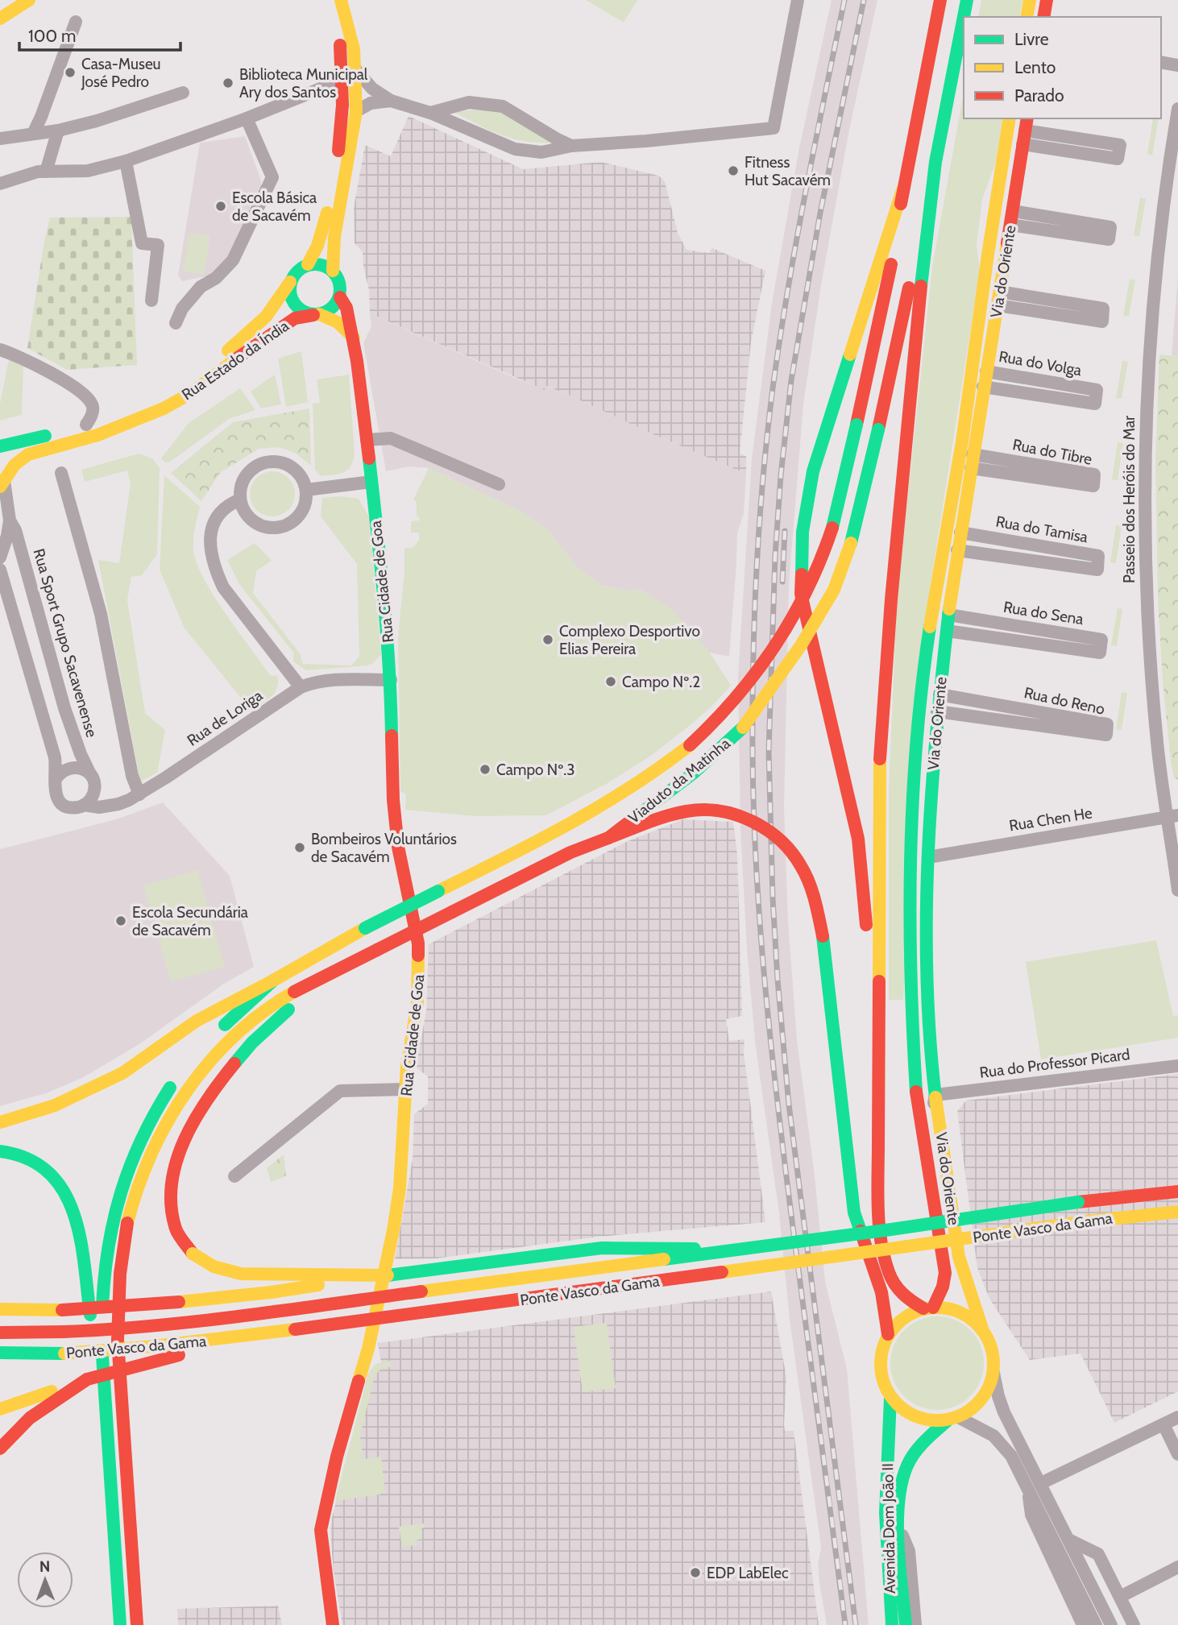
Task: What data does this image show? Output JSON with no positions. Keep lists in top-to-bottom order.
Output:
{
  "streets": {
    "main road": [
      "Via do Oriente",
      "Rua Estado da Índia",
      "Rua Cidade de Goa",
      "Viaduto da Matinha",
      "Ponte Vasco da Gama",
      "Avenida Dom João II"
    ],
    "street": [
      "Rua do Volga",
      "Rua do Tibre",
      "Passeio dos Heróis do Mar",
      "Rua do Tamisa",
      "Rua do Sena",
      "Rua Sport Grupo Sacavenense",
      "Rua do Reno",
      "Rua de Loriga",
      "Rua Chen He",
      "Rua do Professor Picard"
    ]
  },
  "crossings": [
    ["Via do Oriente", "Rua do Volga"],
    ["Via do Oriente", "Rua do Tibre"],
    ["Via do Oriente", "Rua do Tamisa"],
    ["Via do Oriente", "Rua do Sena"],
    ["Via do Oriente", "Rua do Reno"],
    ["Via do Oriente", "Rua Chen He"],
    ["Via do Oriente", "Rua do Professor Picard"],
    ["Via do Oriente", "Avenida Dom João II"],
    ["Rua Estado da Índia", "Rua Cidade de Goa"],
    ["Rua Estado da Índia", "Rua Sport Grupo Sacavenense"],
    ["Passeio dos Heróis do Mar", "Rua Chen He"],
    ["Rua Cidade de Goa", "Rua de Loriga"],
    ["Rua Sport Grupo Sacavenense", "Rua de Loriga"]
  ],
  "places": [
    "Casa-Museu José Pedro",
    "Biblioteca Municipal Ary dos Santos",
    "Fitness Hut Sacavém",
    "Escola Básica de Sacavém",
    "Complexo Desportivo Elias Pereira",
    "Campo Nº.2",
    "Campo Nº.3",
    "Bombeiros Voluntários de Sacavém",
    "Escola Secundária de Sacavém",
    "EDP LabElec"
  ],
  "legend": ["Livre", "Lento", "Parado"],
  "scale_bar": "100 m",
  "north": "top"
}
